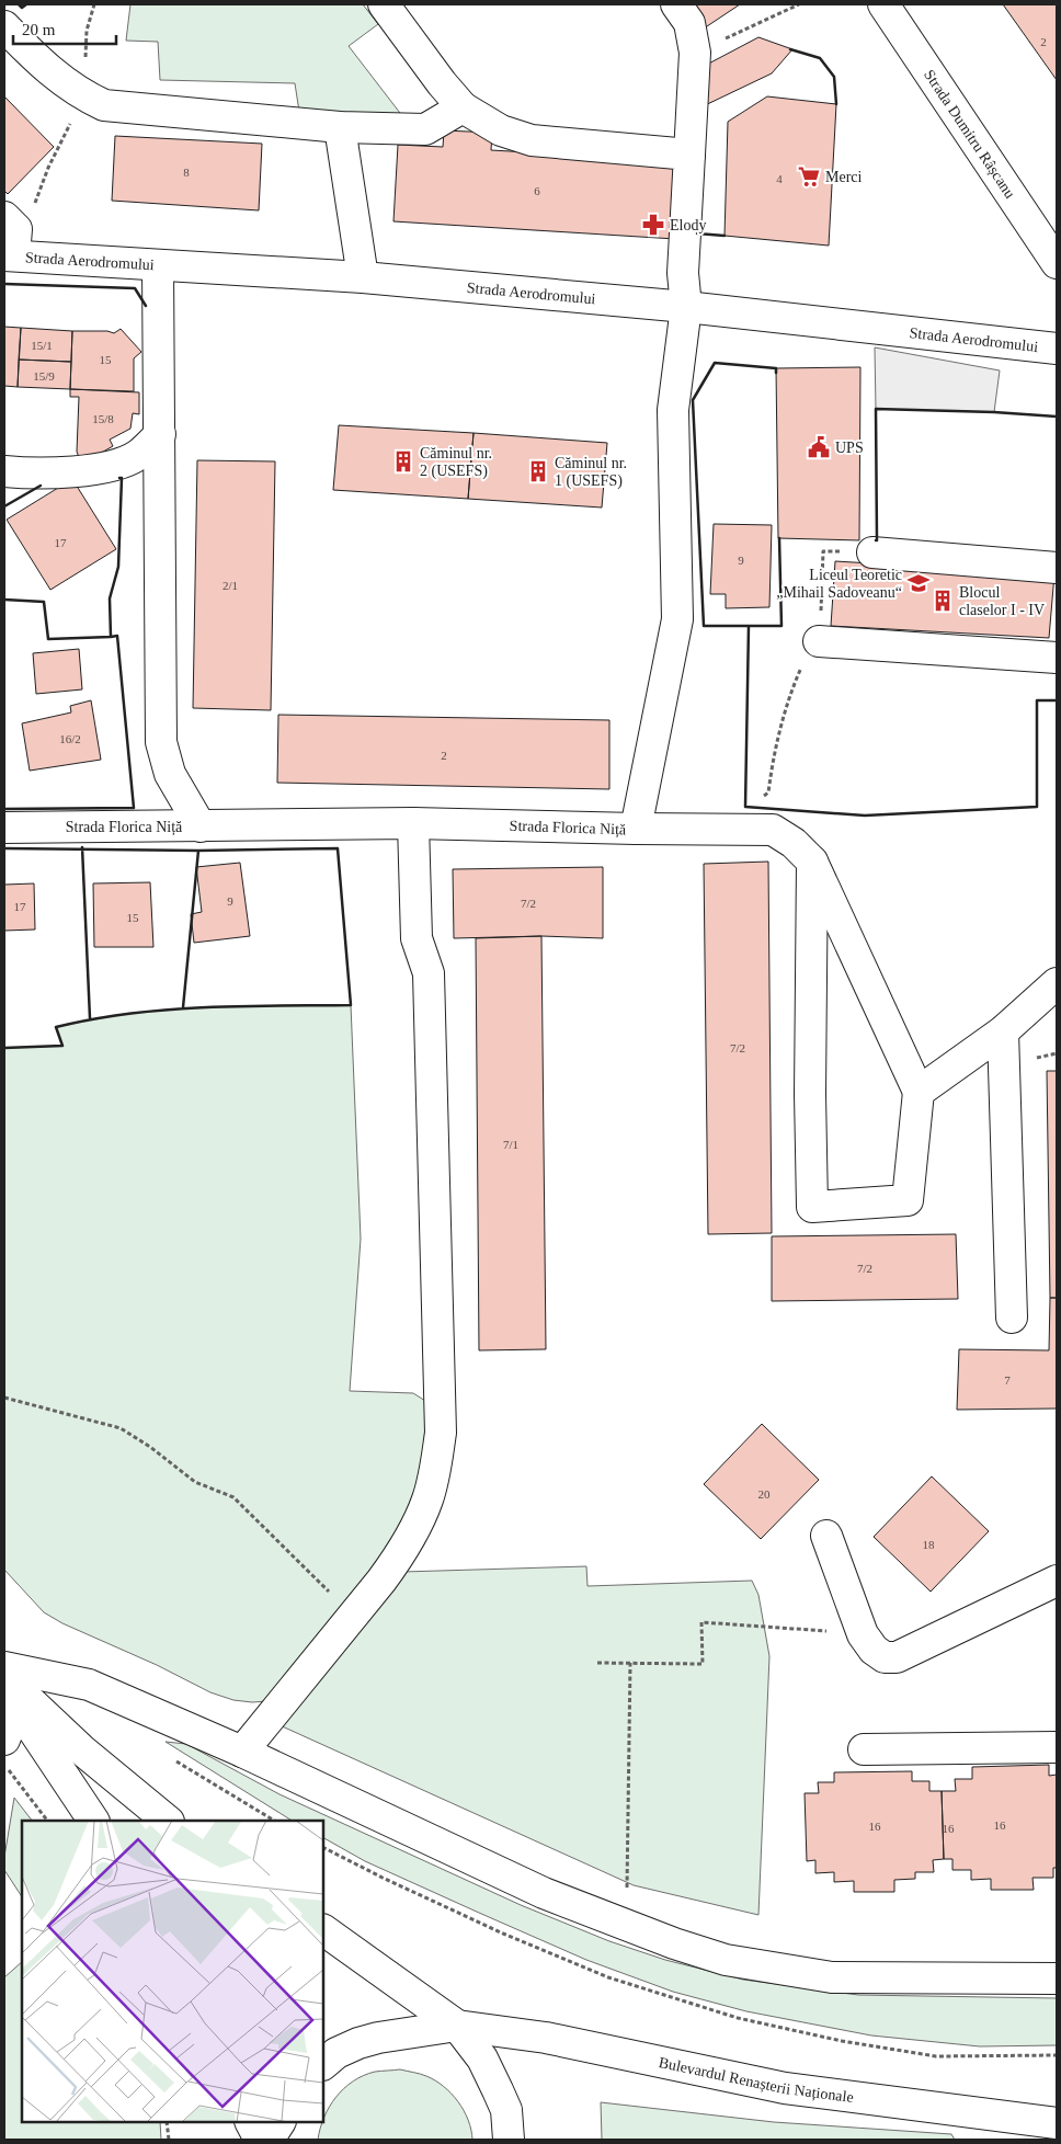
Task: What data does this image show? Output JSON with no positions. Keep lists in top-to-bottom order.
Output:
{
  "streets": {
    "street": [
      "Strada Dumitru Râșcanu",
      "Strada Aerodromului",
      "Strada Florica Niță",
      "Bulevardul Renașterii Naționale"
    ]
  },
  "crossings": [
    ["Strada Aerodromului", "Strada Florica Niță"]
  ],
  "places": {
    "supermarket": ["Merci"],
    "pharmacy": ["Elody"],
    "public building": ["UPS"],
    "building": ["Căminul nr. 2 (USEFS)", "Căminul nr. 1 (USEFS)", "Blocul claselor I - IV"],
    "school or university": ["Liceul Teoretic „Mihail Sadoveanu“"]
  },
  "house_numbers": [
    "2",
    "8",
    "4",
    "6",
    "15/1",
    "15",
    "15/9",
    "15/8",
    "17",
    "9",
    "2/1",
    "16/2",
    "2",
    "9",
    "7/2",
    "17",
    "15",
    "7/2",
    "7/1",
    "7/2",
    "7",
    "20",
    "18",
    "16",
    "16",
    "16"
  ],
  "scale_bar": "20 m"
}
